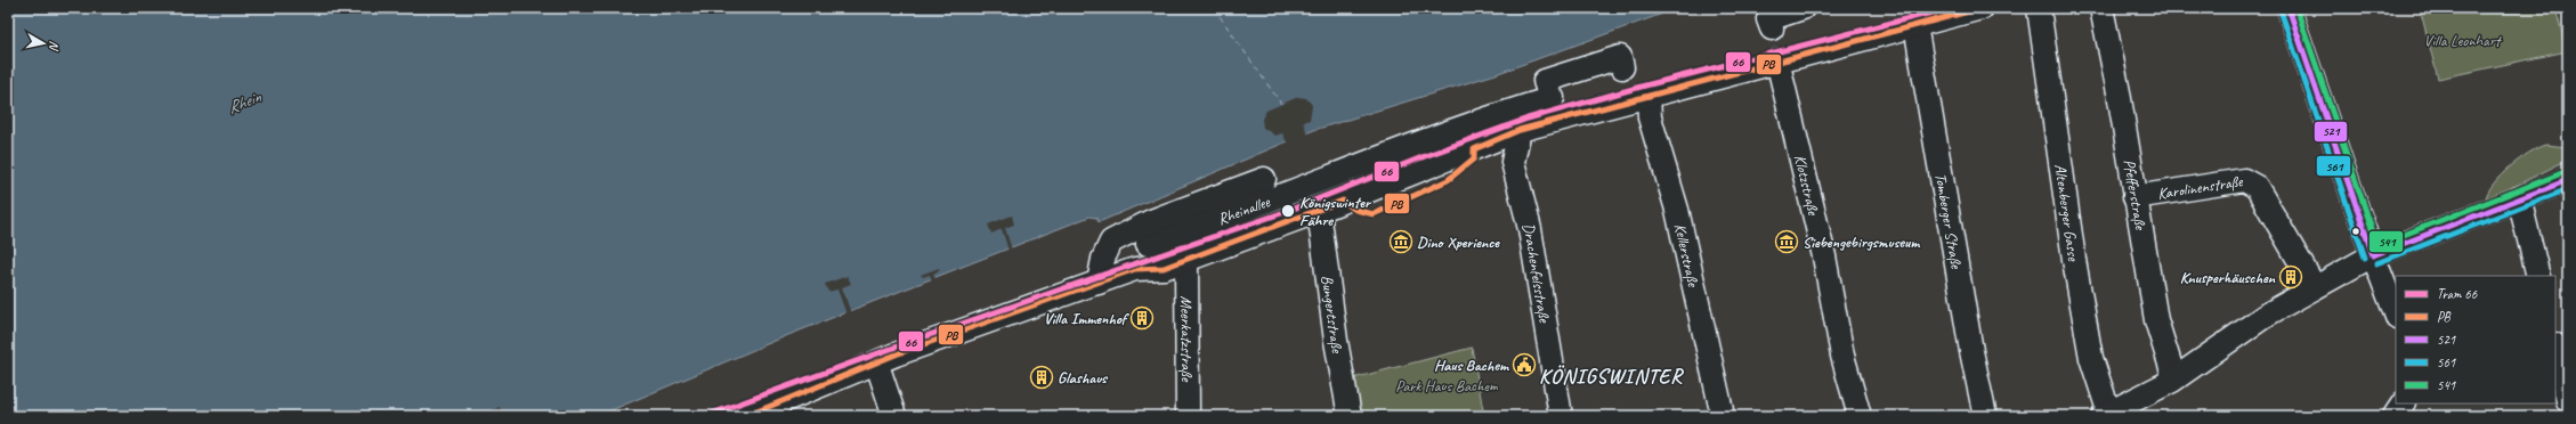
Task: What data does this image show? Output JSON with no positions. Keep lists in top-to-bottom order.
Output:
{
  "streets": {
    "street": [
      "Klotzstraße",
      "Karolinenstraße",
      "Pfefferstraße",
      "Rheinallee",
      "Altenberger Gasse",
      "Tomberger Straße",
      "Kellerstraße",
      "Drachenfelsstraße",
      "Bungertstraße",
      "Meerkatzstraße"
    ]
  },
  "crossings": [
    ["Klotzstraße", "Rheinallee"],
    ["Karolinenstraße", "Pfefferstraße"],
    ["Rheinallee", "Tomberger Straße"],
    ["Rheinallee", "Kellerstraße"],
    ["Rheinallee", "Drachenfelsstraße"],
    ["Rheinallee", "Bungertstraße"],
    ["Rheinallee", "Meerkatzstraße"]
  ],
  "districts": ["KÖNIGSWINTER"],
  "water": ["Rhein"],
  "parks": ["Villa Leonhart", "Park Haus Bachem"],
  "places": {
    "other": ["Königswinter Fähre"],
    "museum": ["Dino Xperience", "Siebengebirgsmuseum"],
    "building": ["Knusperhäuschen", "Villa Immenhof", "Glashaus"],
    "public building": ["Haus Bachem"]
  },
  "lines": [
    "tram line 66",
    "transit line PB",
    "transit line 521",
    "transit line 541",
    "transit line 561"
  ],
  "legend": [
    "Tram 66",
    "PB",
    "521",
    "561",
    "541"
  ],
  "north": "right"
}
